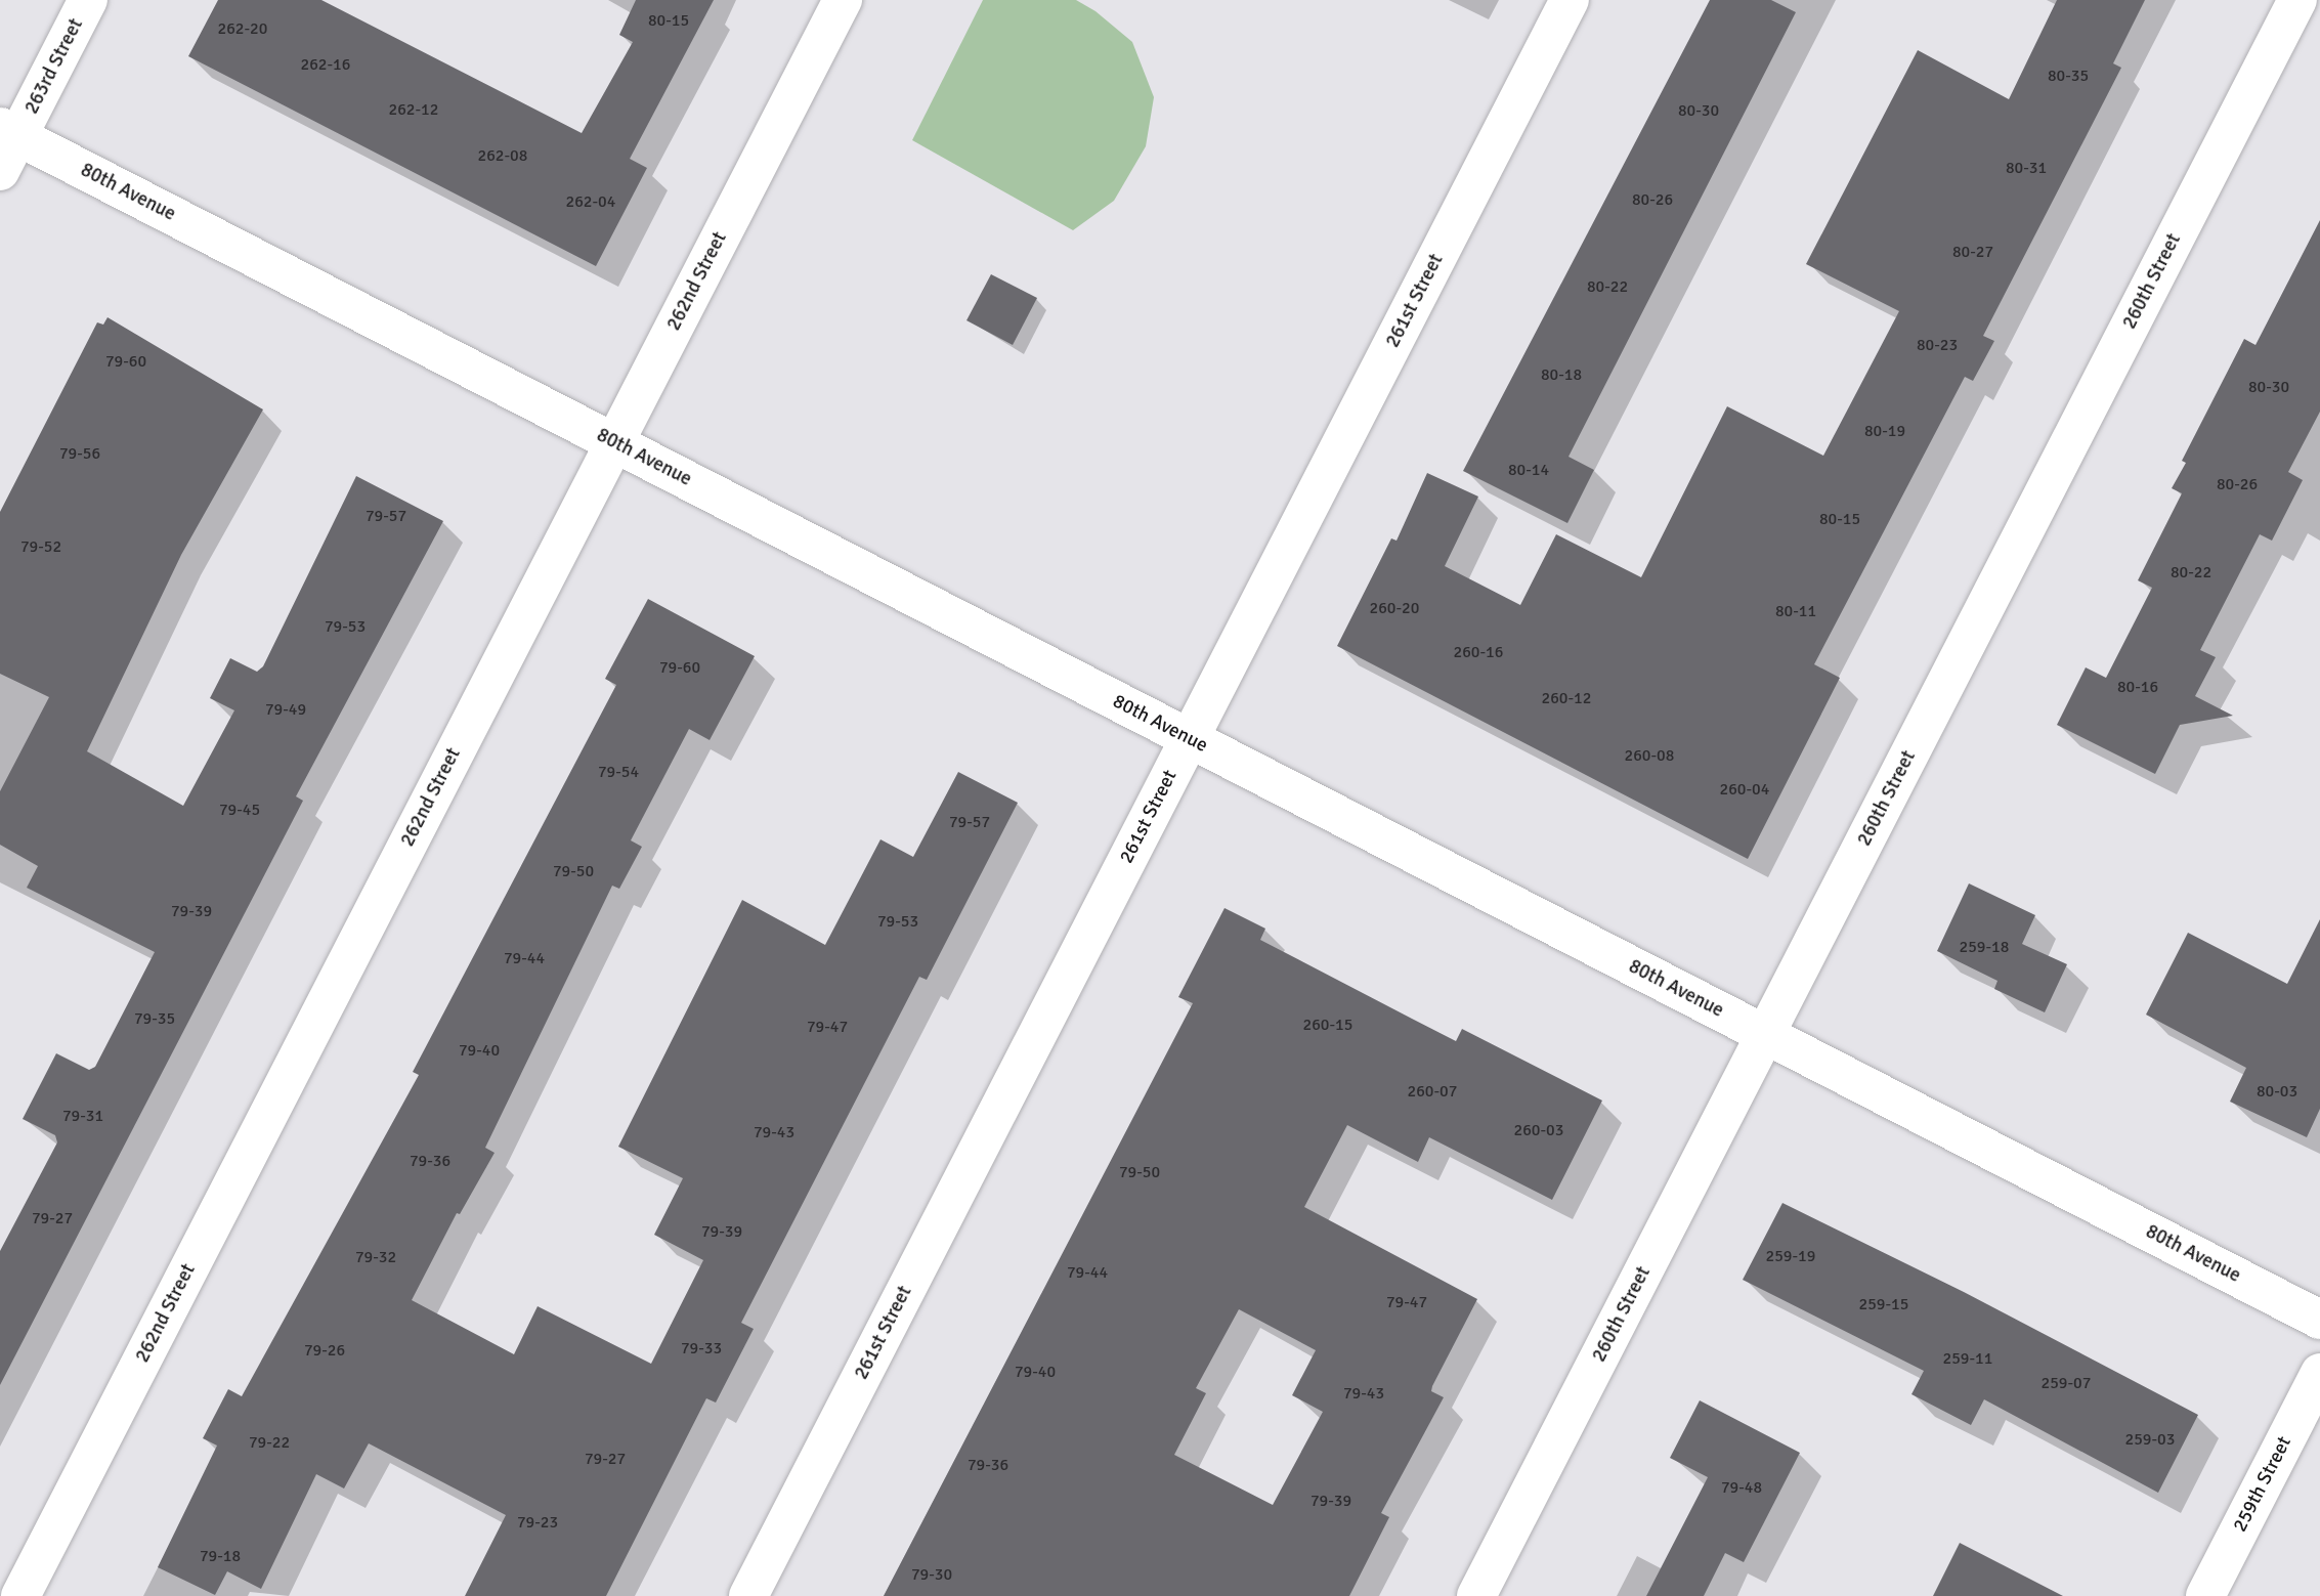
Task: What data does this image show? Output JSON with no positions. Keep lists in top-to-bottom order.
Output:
{
  "streets": {
    "street": [
      "263rd Street",
      "80th Avenue",
      "262nd Street",
      "260th Street",
      "261st Street",
      "259th Street"
    ]
  },
  "crossings": [
    ["263rd Street", "80th Avenue"],
    ["80th Avenue", "262nd Street"],
    ["80th Avenue", "260th Street"],
    ["80th Avenue", "261st Street"]
  ],
  "house_numbers": [
    "80-15",
    "262-20",
    "262-16",
    "80-35",
    "262-12",
    "80-30",
    "262-08",
    "80-31",
    "80-26",
    "262-04",
    "80-27",
    "80-22",
    "80-23",
    "79-60",
    "80-18",
    "80-30",
    "80-19",
    "79-56",
    "80-14",
    "80-26",
    "79-57",
    "80-15",
    "79-52",
    "80-22",
    "260-20",
    "80-11",
    "79-53",
    "260-16",
    "79-60",
    "80-16",
    "260-12",
    "79-49",
    "260-08",
    "79-54",
    "260-04",
    "79-45",
    "79-57",
    "79-50",
    "79-39",
    "79-53",
    "259-18",
    "79-44",
    "79-35",
    "260-15",
    "79-47",
    "79-40",
    "260-07",
    "80-03",
    "79-31",
    "260-03",
    "79-43",
    "79-36",
    "79-50",
    "79-27",
    "79-39",
    "259-19",
    "79-32",
    "79-44",
    "79-47",
    "259-15",
    "79-33",
    "79-26",
    "259-11",
    "79-40",
    "259-07",
    "79-43",
    "259-03",
    "79-22",
    "79-27",
    "79-36",
    "79-48",
    "79-39",
    "79-23",
    "79-18",
    "79-30"
  ]
}
